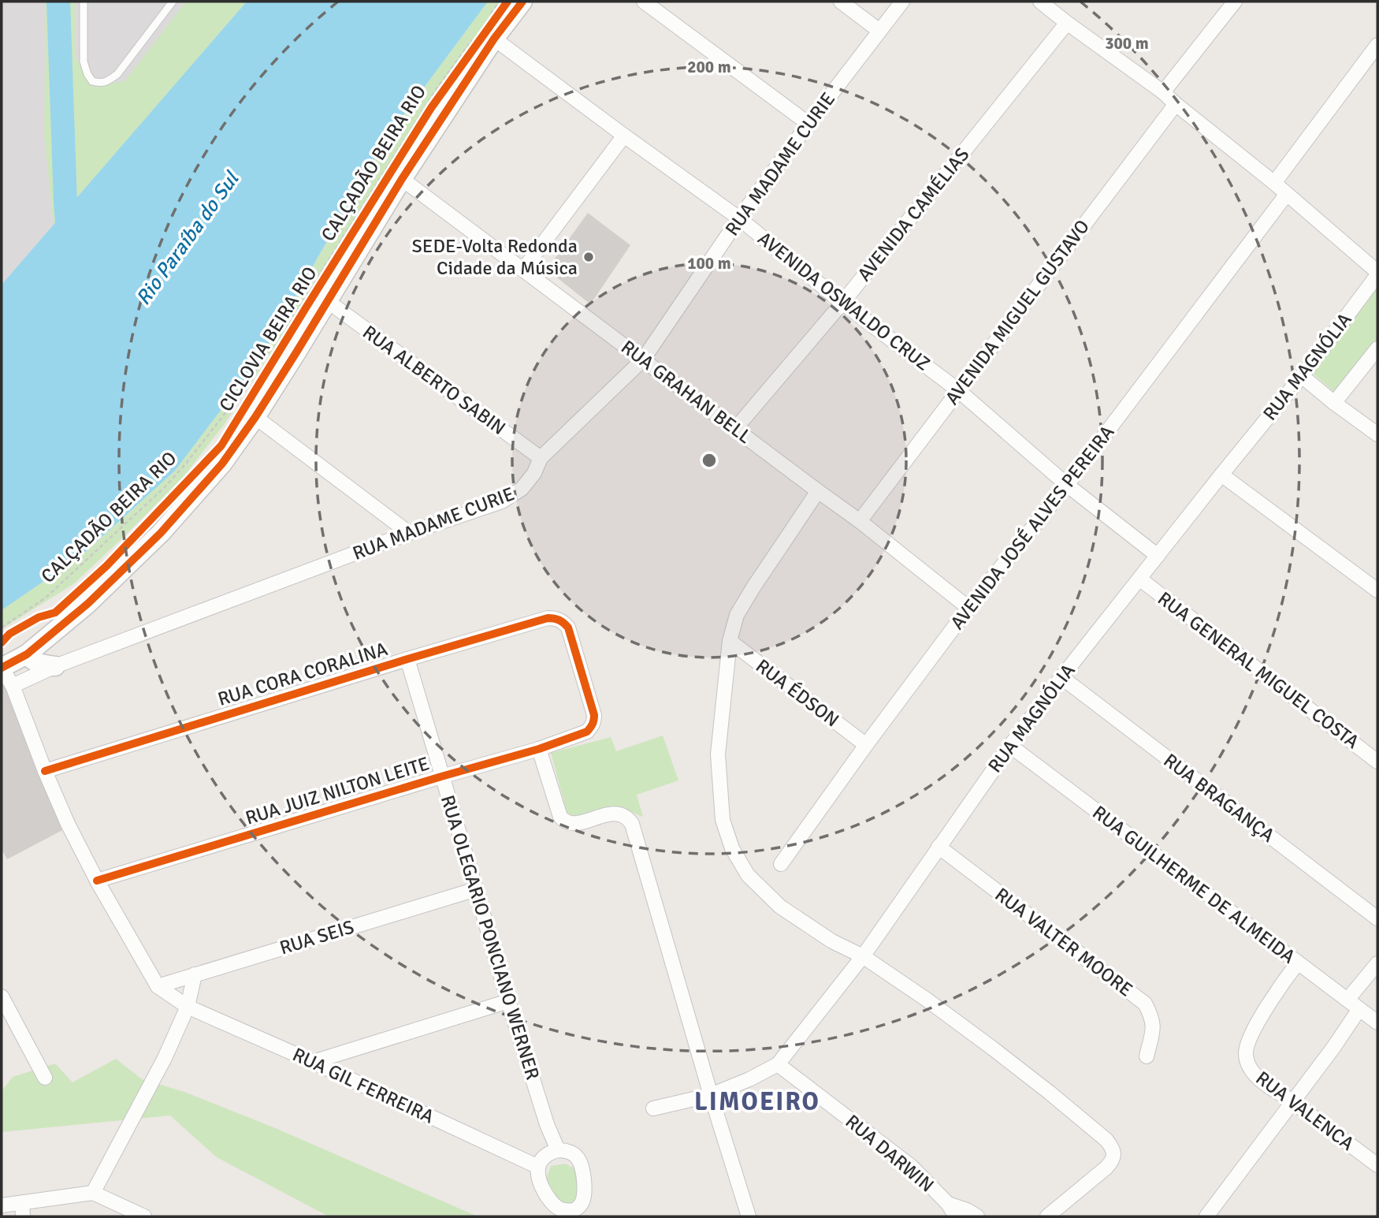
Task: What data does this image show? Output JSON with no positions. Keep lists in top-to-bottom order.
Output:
{
  "streets": {
    "street": [
      "RUA MADAME CURIE",
      "AVENIDA CAMÉLIAS",
      "AVENIDA OSWALDO CRUZ",
      "AVENIDA MIGUEL GUSTAVO",
      "RUA MAGNÓLIA",
      "RUA ALBERTO SABIN",
      "RUA GRAHAN BELL",
      "AVENIDA JOSÉ ALVES PEREIRA",
      "RUA GENERAL MIGUEL COSTA",
      "RUA CORA CORALINA",
      "RUA ÉDSON",
      "RUA JUIZ NILTON LEITE",
      "RUA BRAGANÇA",
      "RUA GUILHERME DE ALMEIDA",
      "RUA SEIS",
      "RUA OLEGARIO PONCIANO WERNER",
      "RUA VALTER MOORE",
      "RUA GIL FERREIRA",
      "RUA VALENCA",
      "RUA DARWIN"
    ],
    "path": ["CICLOVIA BEIRA RIO"],
    "cycle path": ["CALÇADÃO BEIRA RIO"]
  },
  "crossings": [
    ["CALÇADÃO BEIRA RIO", "AVENIDA OSWALDO CRUZ"],
    ["CALÇADÃO BEIRA RIO", "CICLOVIA BEIRA RIO"],
    ["RUA MADAME CURIE", "AVENIDA OSWALDO CRUZ"],
    ["RUA MADAME CURIE", "RUA ALBERTO SABIN"],
    ["RUA MADAME CURIE", "RUA GRAHAN BELL"],
    ["RUA MADAME CURIE", "RUA GIL FERREIRA"],
    ["AVENIDA CAMÉLIAS", "AVENIDA OSWALDO CRUZ"],
    ["AVENIDA CAMÉLIAS", "RUA GRAHAN BELL"],
    ["AVENIDA OSWALDO CRUZ", "AVENIDA MIGUEL GUSTAVO"],
    ["AVENIDA OSWALDO CRUZ", "CICLOVIA BEIRA RIO"],
    ["AVENIDA OSWALDO CRUZ", "RUA MAGNÓLIA"],
    ["AVENIDA OSWALDO CRUZ", "AVENIDA JOSÉ ALVES PEREIRA"],
    ["AVENIDA MIGUEL GUSTAVO", "RUA GRAHAN BELL"],
    ["RUA MAGNÓLIA", "RUA GENERAL MIGUEL COSTA"],
    ["RUA MAGNÓLIA", "RUA BRAGANÇA"],
    ["RUA MAGNÓLIA", "RUA GUILHERME DE ALMEIDA"],
    ["RUA MAGNÓLIA", "RUA VALTER MOORE"],
    ["RUA MAGNÓLIA", "RUA DARWIN"],
    ["RUA GRAHAN BELL", "AVENIDA JOSÉ ALVES PEREIRA"],
    ["AVENIDA JOSÉ ALVES PEREIRA", "RUA ÉDSON"],
    ["RUA CORA CORALINA", "RUA JUIZ NILTON LEITE"],
    ["RUA CORA CORALINA", "RUA OLEGARIO PONCIANO WERNER"],
    ["RUA CORA CORALINA", "RUA GIL FERREIRA"],
    ["RUA JUIZ NILTON LEITE", "RUA OLEGARIO PONCIANO WERNER"],
    ["RUA JUIZ NILTON LEITE", "RUA GIL FERREIRA"],
    ["RUA GUILHERME DE ALMEIDA", "RUA VALENCA"],
    ["RUA SEIS", "RUA OLEGARIO PONCIANO WERNER"],
    ["RUA SEIS", "RUA GIL FERREIRA"],
    ["RUA OLEGARIO PONCIANO WERNER", "RUA GIL FERREIRA"]
  ],
  "districts": ["LIMOEIRO"],
  "water": ["Rio Paraíba do Sul"],
  "places": ["SEDE-Volta Redonda Cidade da Música"],
  "rings": ["300 m", "200 m", "100 m"]
}
